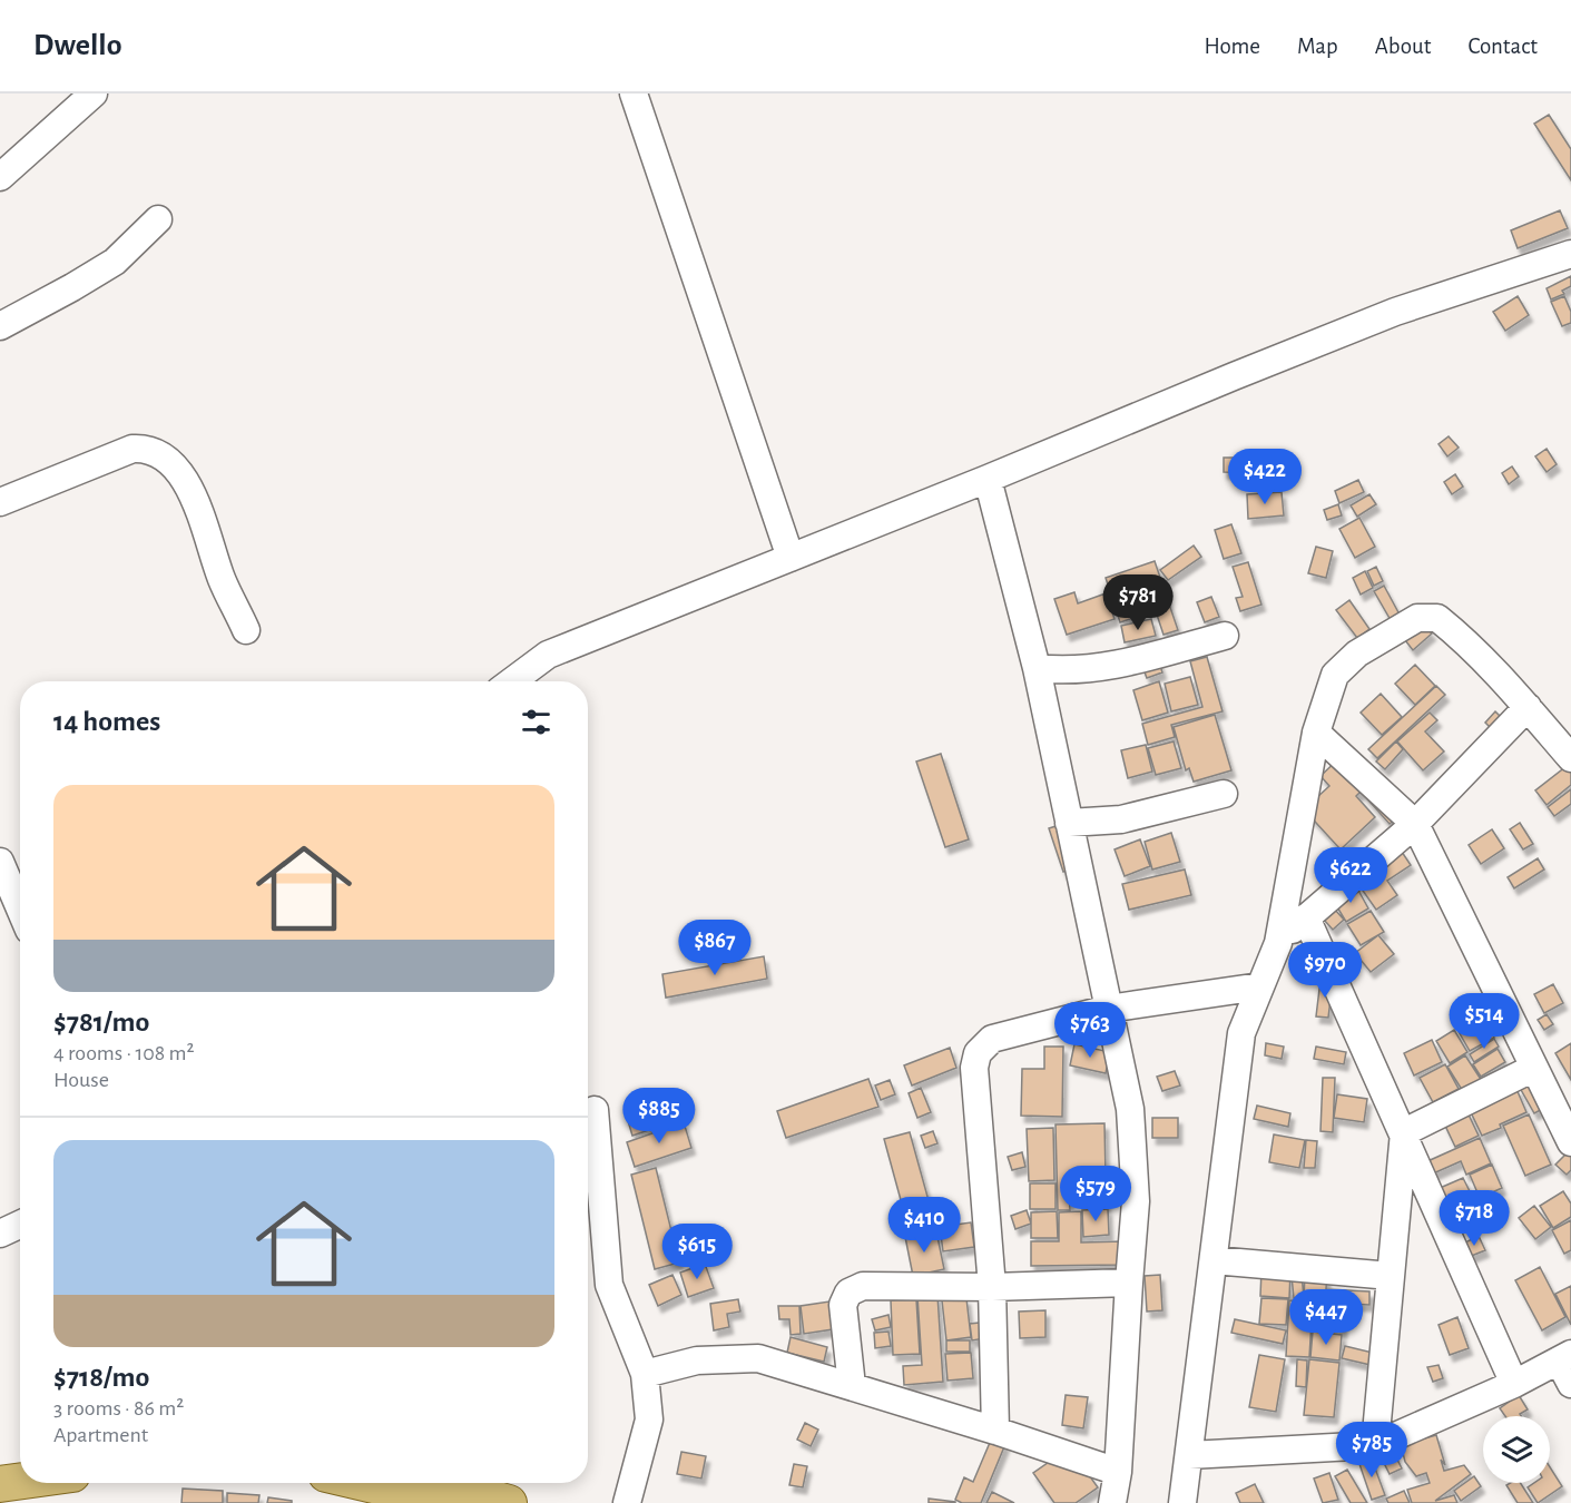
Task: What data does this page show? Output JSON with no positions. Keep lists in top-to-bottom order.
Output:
{
  "page": {
    "header": "Dwello",
    "nav": [
      "Home",
      "Map",
      "About",
      "Contact"
    ],
    "price": [
      "$422",
      "$781",
      "$622",
      "$867",
      "$970",
      "$514",
      "$763",
      "$885",
      "$579",
      "$718",
      "$410",
      "$615",
      "$447",
      "$785"
    ],
    "heading": "14 homes",
    "list": [
      {
        "name": "$781/mo",
        "note": "4 rooms · 108 m² · House"
      },
      {
        "name": "$718/mo",
        "note": "3 rooms · 86 m² · Apartment"
      }
    ]
  }
}
